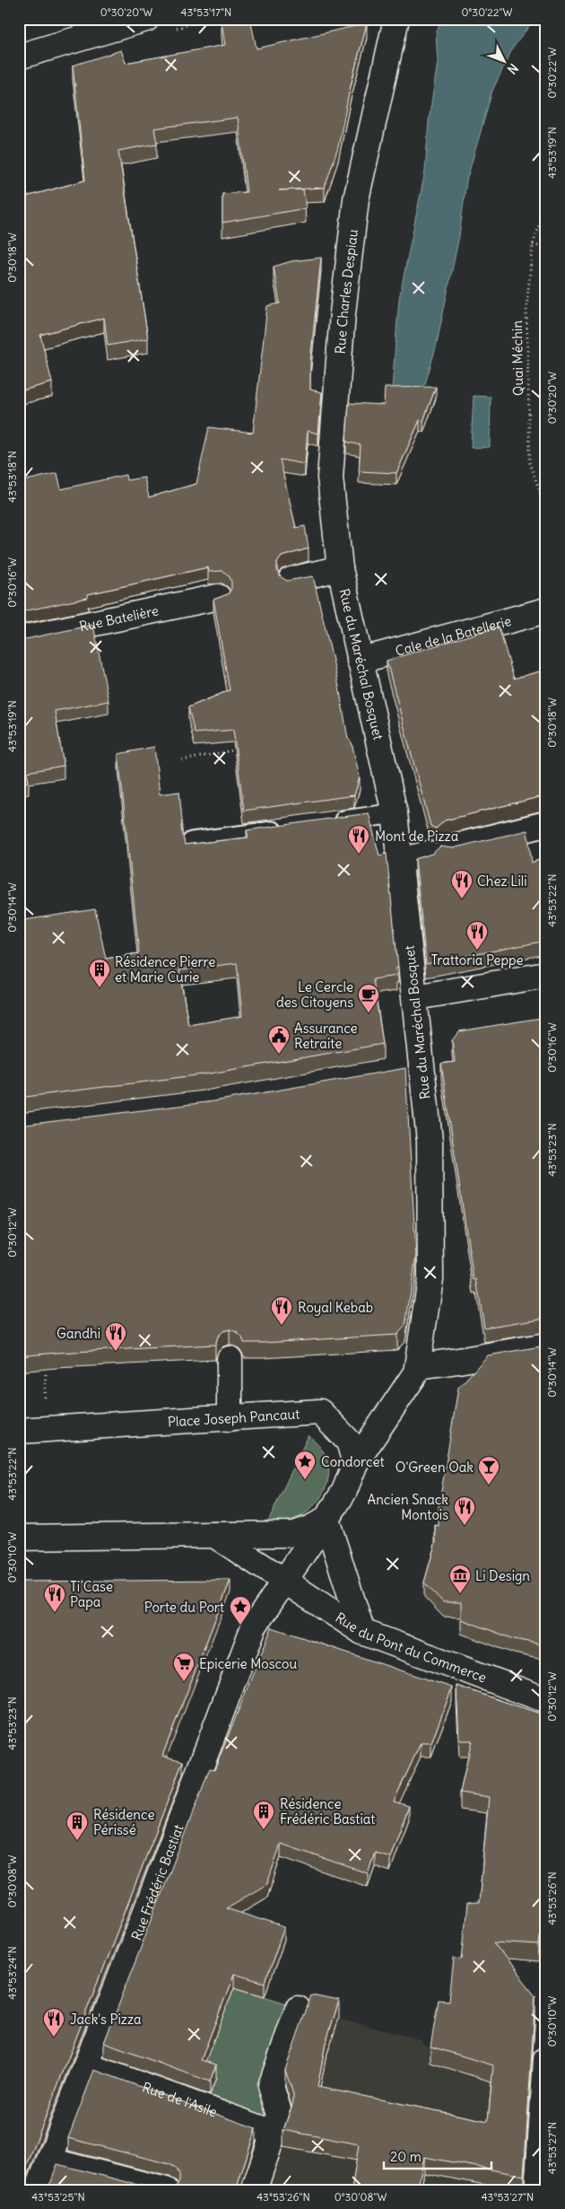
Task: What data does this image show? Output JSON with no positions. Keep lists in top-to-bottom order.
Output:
{
  "streets": {
    "street": [
      "Rue Charles Despiau",
      "Rue Batelière",
      "Cale de la Batellerie",
      "Rue du Maréchal Bosquet",
      "Place Joseph Pancaut",
      "Rue du Pont du Commerce",
      "Rue Frédéric Bastiat",
      "Rue de l'Asile"
    ],
    "path": ["Quai Méchin"]
  },
  "crossings": [
    ["Rue Charles Despiau", "Rue du Maréchal Bosquet"],
    ["Cale de la Batellerie", "Rue du Maréchal Bosquet"],
    ["Rue du Maréchal Bosquet", "Place Joseph Pancaut"],
    ["Rue du Pont du Commerce", "Rue Frédéric Bastiat"],
    ["Rue Frédéric Bastiat", "Rue de l'Asile"]
  ],
  "places": {
    "restaurant": [
      "Mont de Pizza",
      "Chez Lili",
      "Trattoria Peppe",
      "Royal Kebab",
      "Gandhi",
      "Ancien Snack Montois",
      "Ti Case Papa",
      "Jack's Pizza"
    ],
    "building": ["Résidence Pierre et Marie Curie", "Résidence Frédéric Bastiat", "Résidence Périssé"],
    "cafe": ["Le Cercle des Citoyens"],
    "public building": ["Assurance Retraite"],
    "place": ["Condorcet", "Porte du Port"],
    "bar": ["O'Green Oak"],
    "museum": ["Li Design"],
    "supermarket": ["Epicerie Moscou"]
  },
  "scale_bar": "20 m",
  "north": "bottom right",
  "coordinates": [
    "0°30'20\"W",
    "43°53'17\"N",
    "0°30'22\"W",
    "43°53'19\"N",
    "0°30'18\"W",
    "43°53'18\"N",
    "0°30'16\"W",
    "43°53'22\"N",
    "0°30'14\"W",
    "43°53'23\"N",
    "0°30'12\"W",
    "0°30'10\"W",
    "0°30'08\"W",
    "43°53'26\"N",
    "43°53'24\"N",
    "43°53'27\"N",
    "43°53'25\"N"
  ]
}
